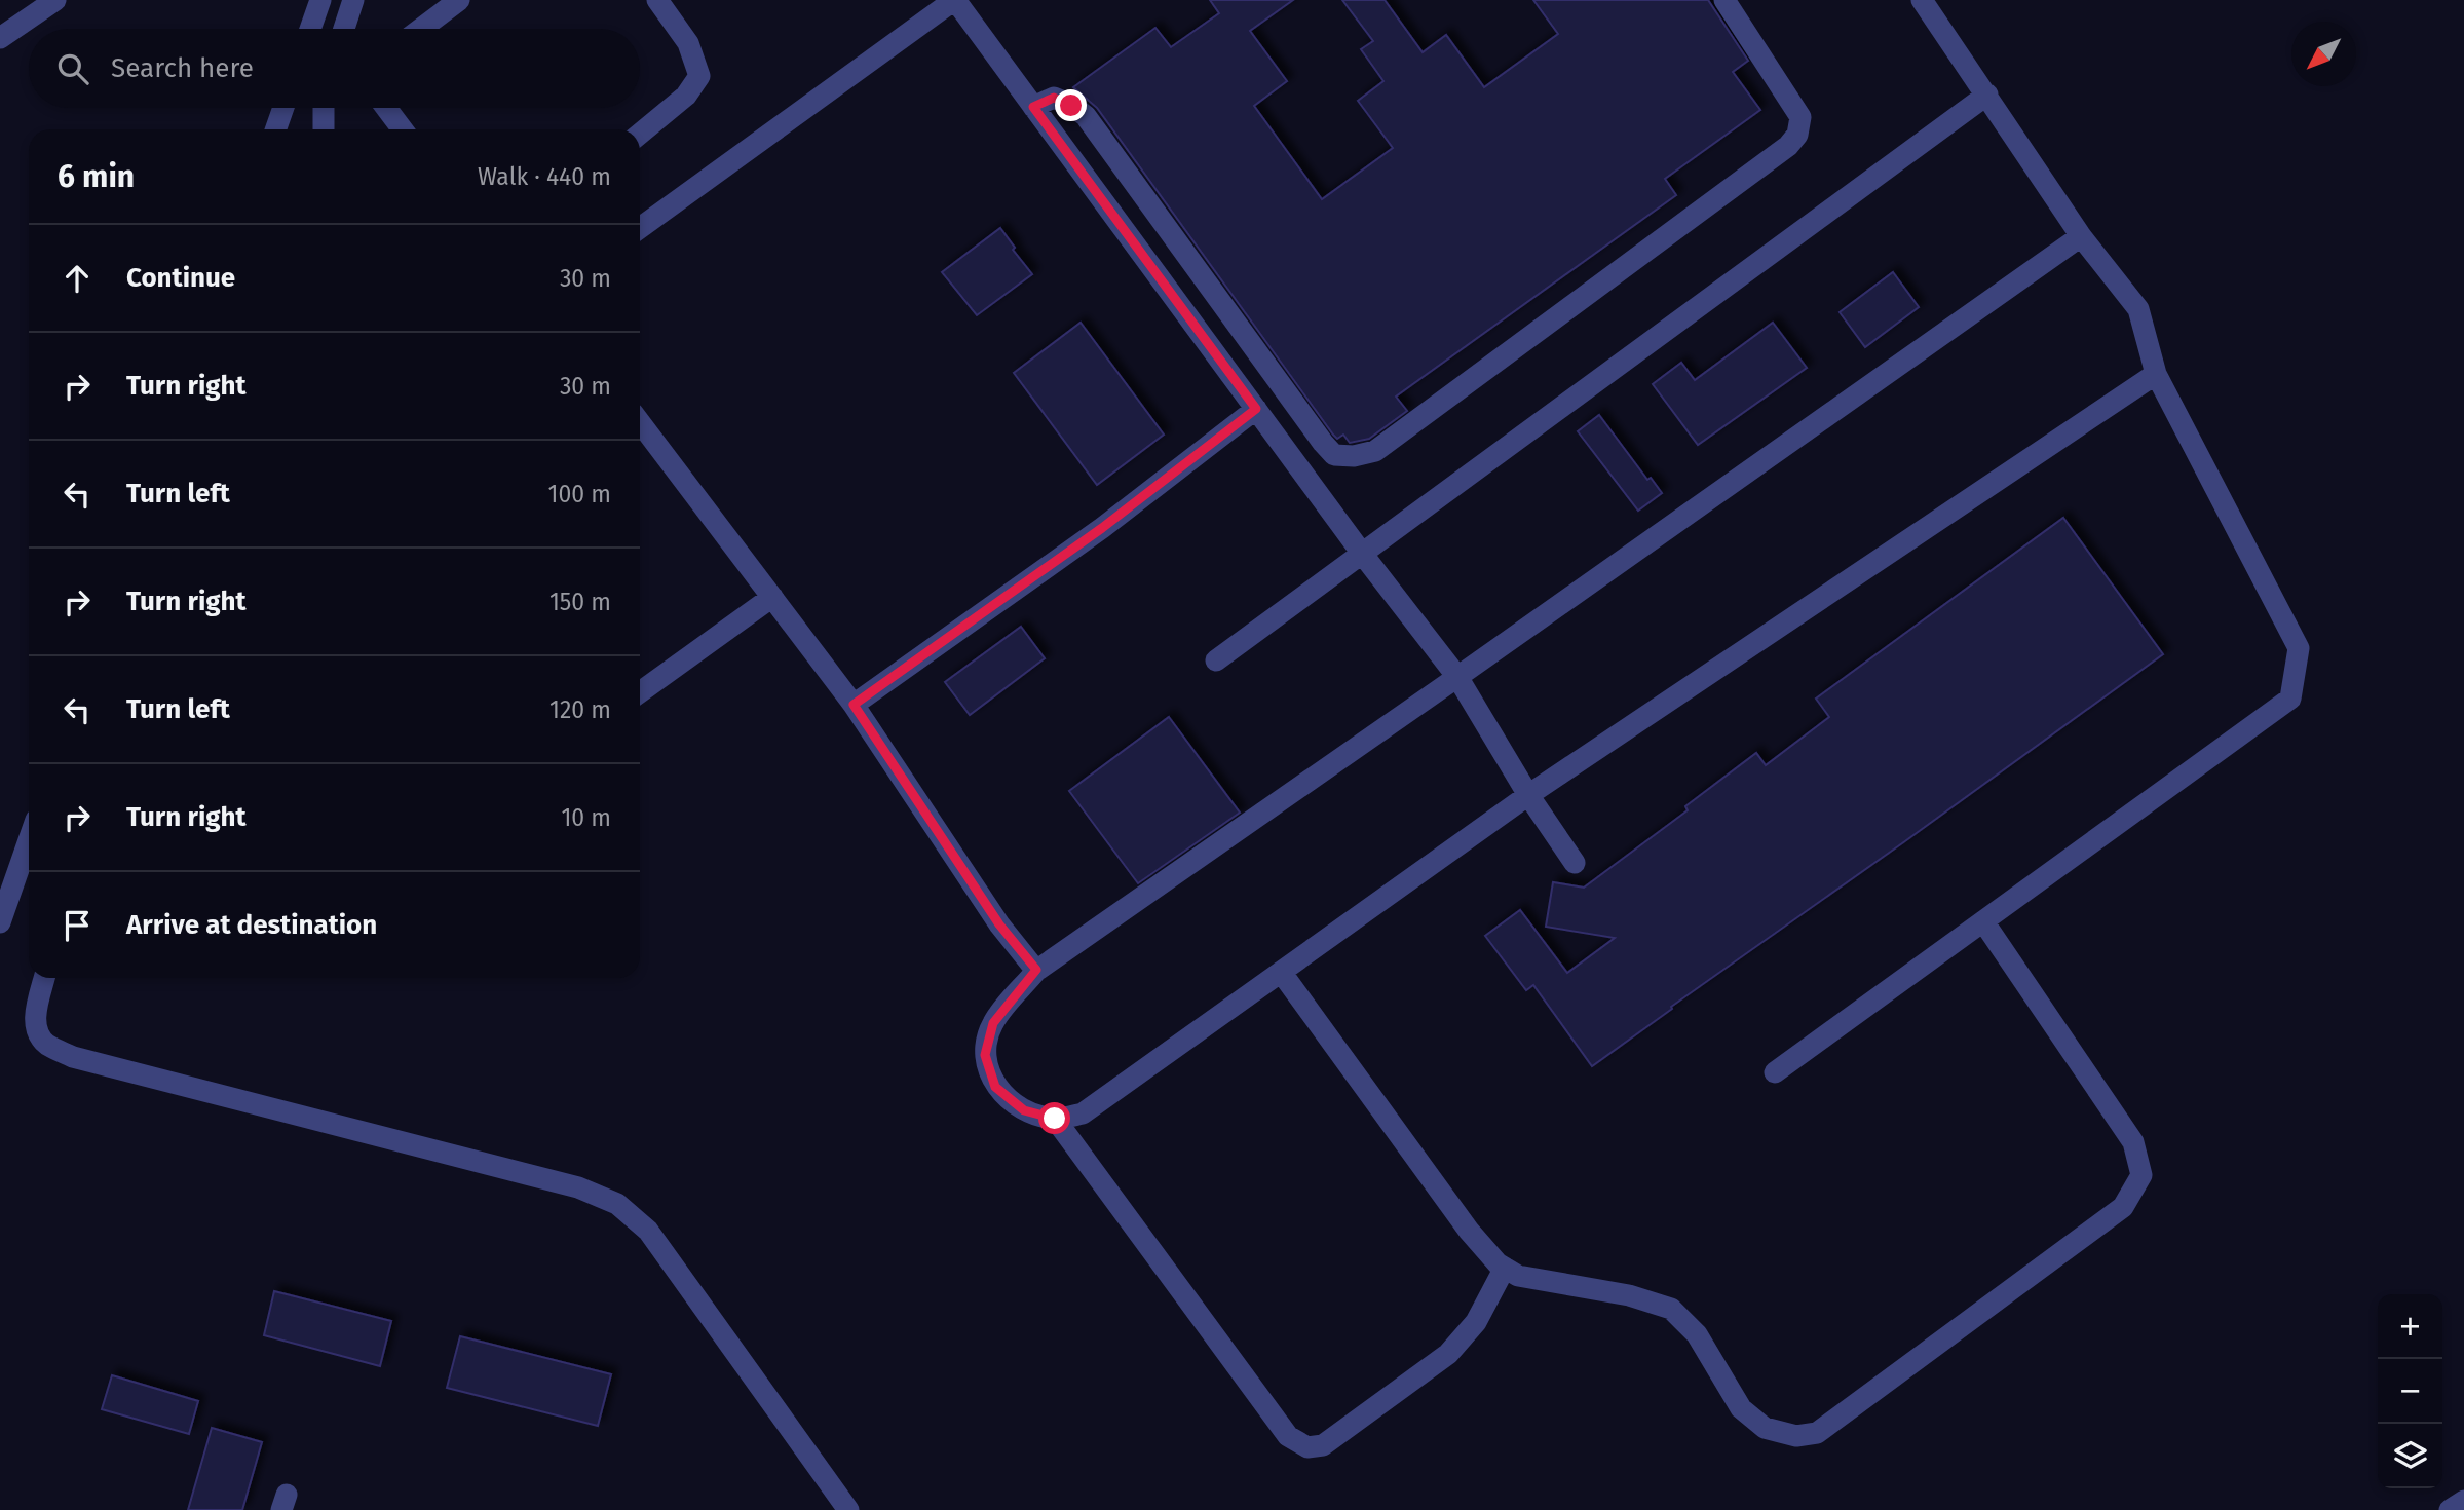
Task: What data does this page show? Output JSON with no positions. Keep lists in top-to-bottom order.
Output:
{
  "north": "bottom left",
  "page": {
    "search": "Search here",
    "heading": ["6 min", "Walk · 440 m"],
    "list": [
      ["Continue", "30 m"],
      ["Turn right", "30 m"],
      ["Turn left", "100 m"],
      ["Turn right", "150 m"],
      ["Turn left", "120 m"],
      ["Turn right", "10 m"],
      "Arrive at destination"
    ],
    "map_buttons": ["+", "−"]
  }
}
